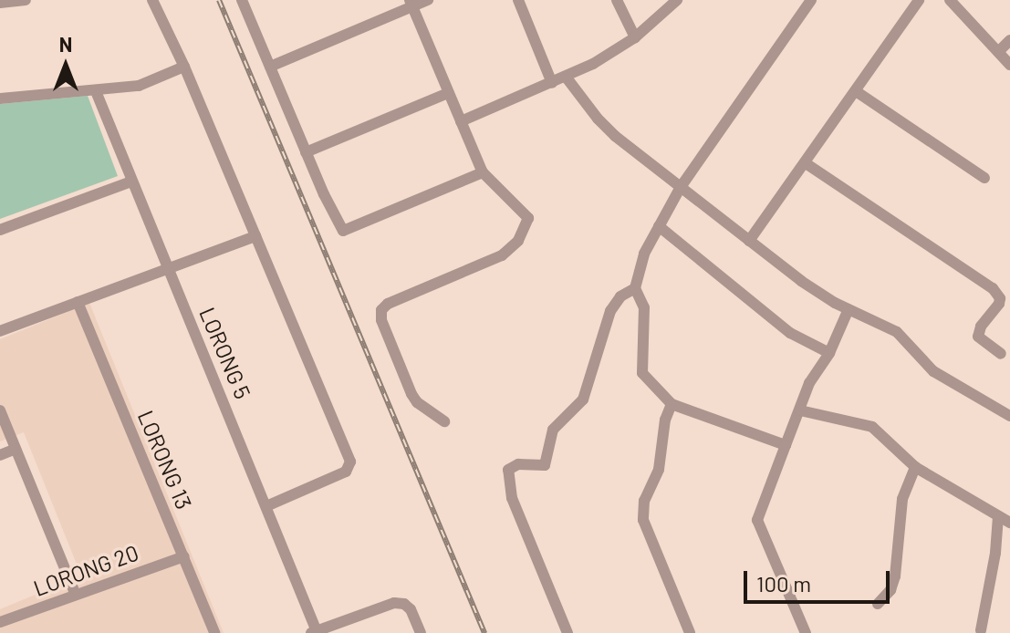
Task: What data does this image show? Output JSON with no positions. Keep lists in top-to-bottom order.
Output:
{
  "streets": {
    "street": ["LORONG 5", "LORONG 13", "LORONG 20"]
  },
  "crossings": [
    ["LORONG 13", "LORONG 20"]
  ],
  "scale_bar": "100 m",
  "north": "top"
}
